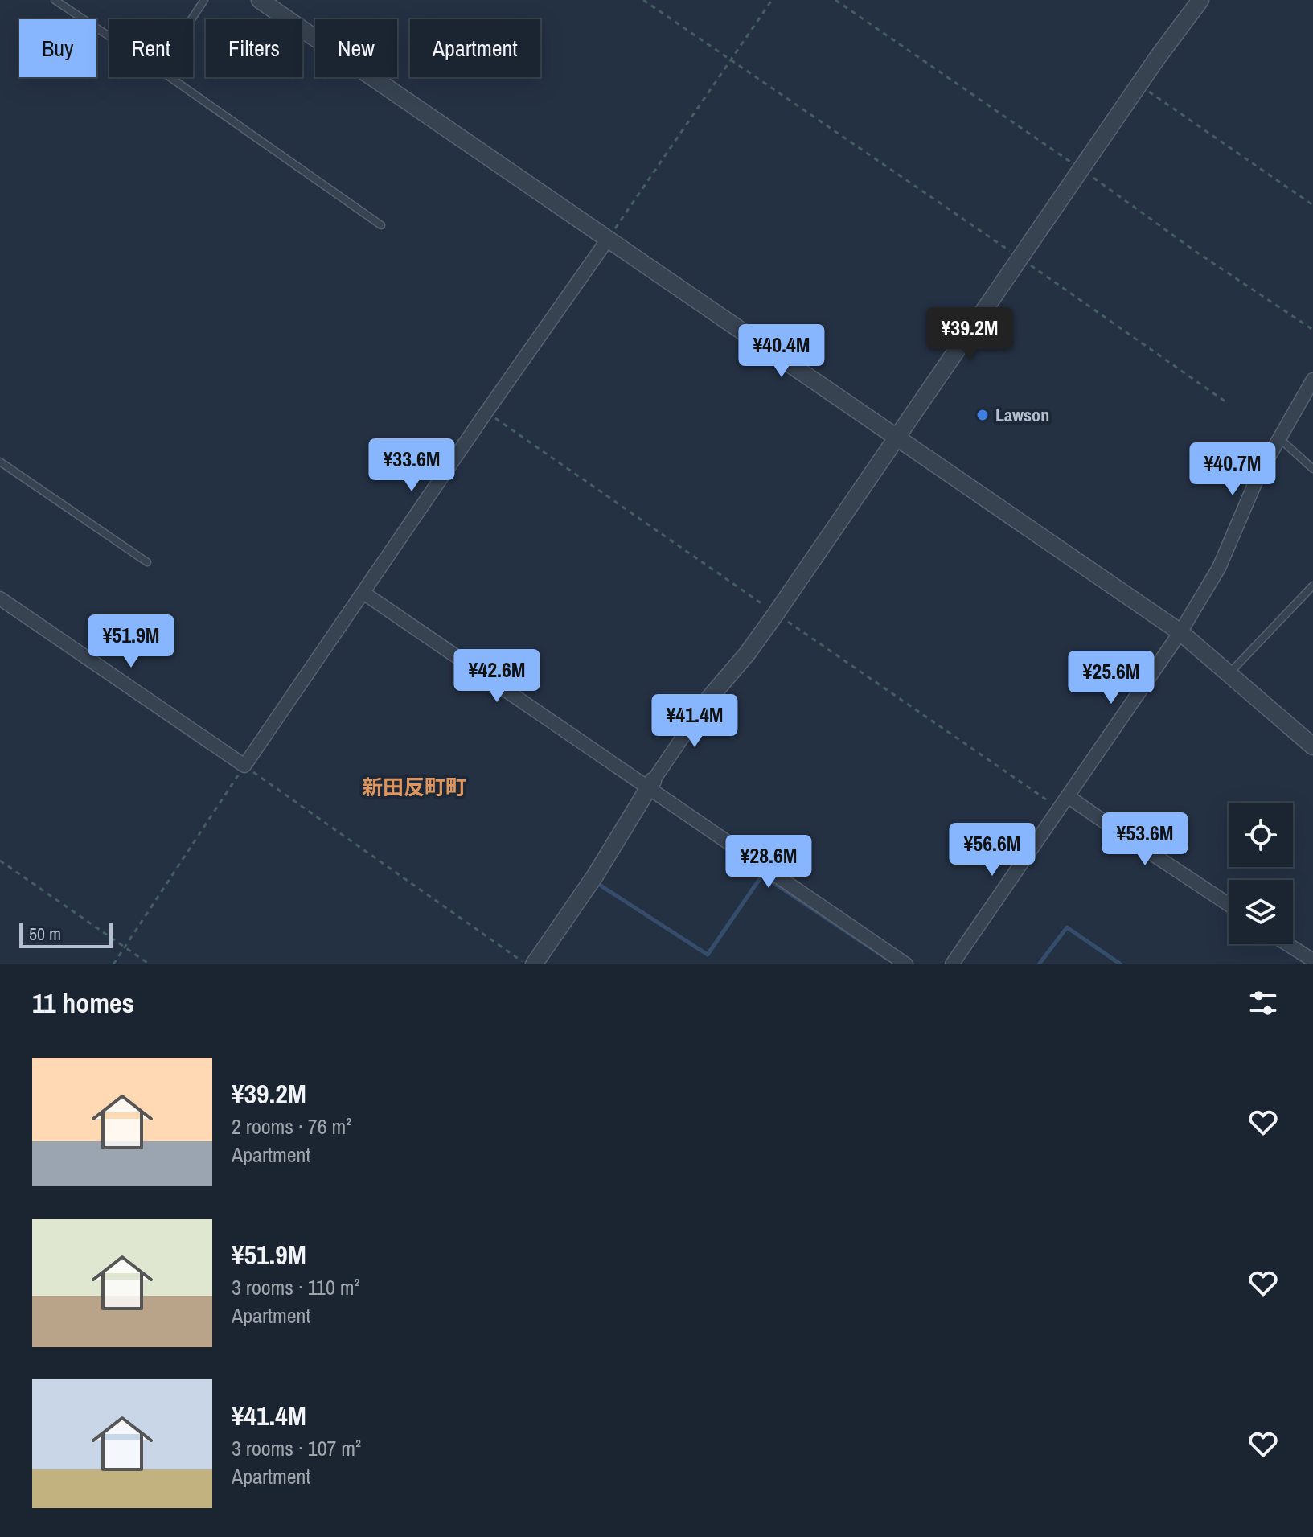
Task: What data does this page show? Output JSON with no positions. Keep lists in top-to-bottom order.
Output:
{
  "districts": ["新田反町町"],
  "places": ["Lawson"],
  "scale_bar": "50 m",
  "page": {
    "chip": [
      "Buy",
      "Rent",
      "Filters",
      "New",
      "Apartment"
    ],
    "price": [
      "¥39.2M",
      "¥40.4M",
      "¥33.6M",
      "¥40.7M",
      "¥51.9M",
      "¥42.6M",
      "¥25.6M",
      "¥41.4M",
      "¥53.6M",
      "¥56.6M",
      "¥28.6M"
    ],
    "scale": "50 m",
    "heading": "11 homes",
    "list": [
      {
        "name": "¥39.2M",
        "note": "2 rooms · 76 m² · Apartment"
      },
      {
        "name": "¥51.9M",
        "note": "3 rooms · 110 m² · Apartment"
      },
      {
        "name": "¥41.4M",
        "note": "3 rooms · 107 m² · Apartment"
      }
    ]
  }
}
